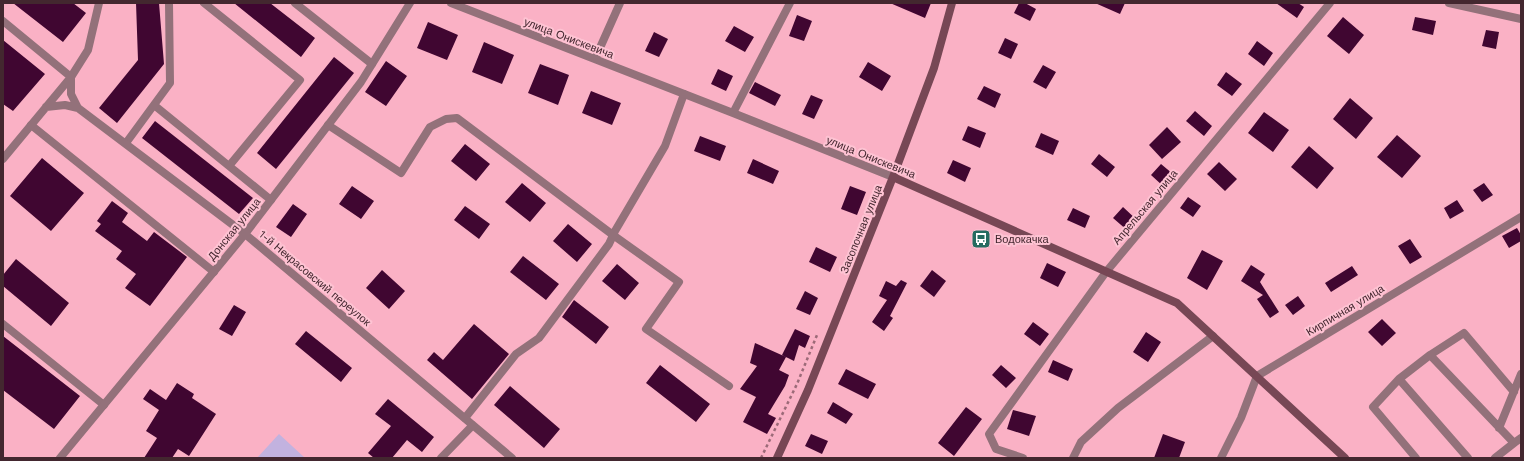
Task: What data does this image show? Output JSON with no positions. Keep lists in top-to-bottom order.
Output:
{
  "streets": {
    "street": [
      "улица Онискевича",
      "Апрельская улица",
      "Донская улица",
      "Засопочная улица",
      "1-й Некрасовский переулок",
      "Кирпичная улица"
    ]
  },
  "crossings": [
    ["улица Онискевича", "Апрельская улица"],
    ["улица Онискевича", "Засопочная улица"],
    ["улица Онискевича", "Кирпичная улица"],
    ["Донская улица", "1-й Некрасовский переулок"]
  ],
  "places": {
    "bus stop": ["Водокачка"]
  }
}
